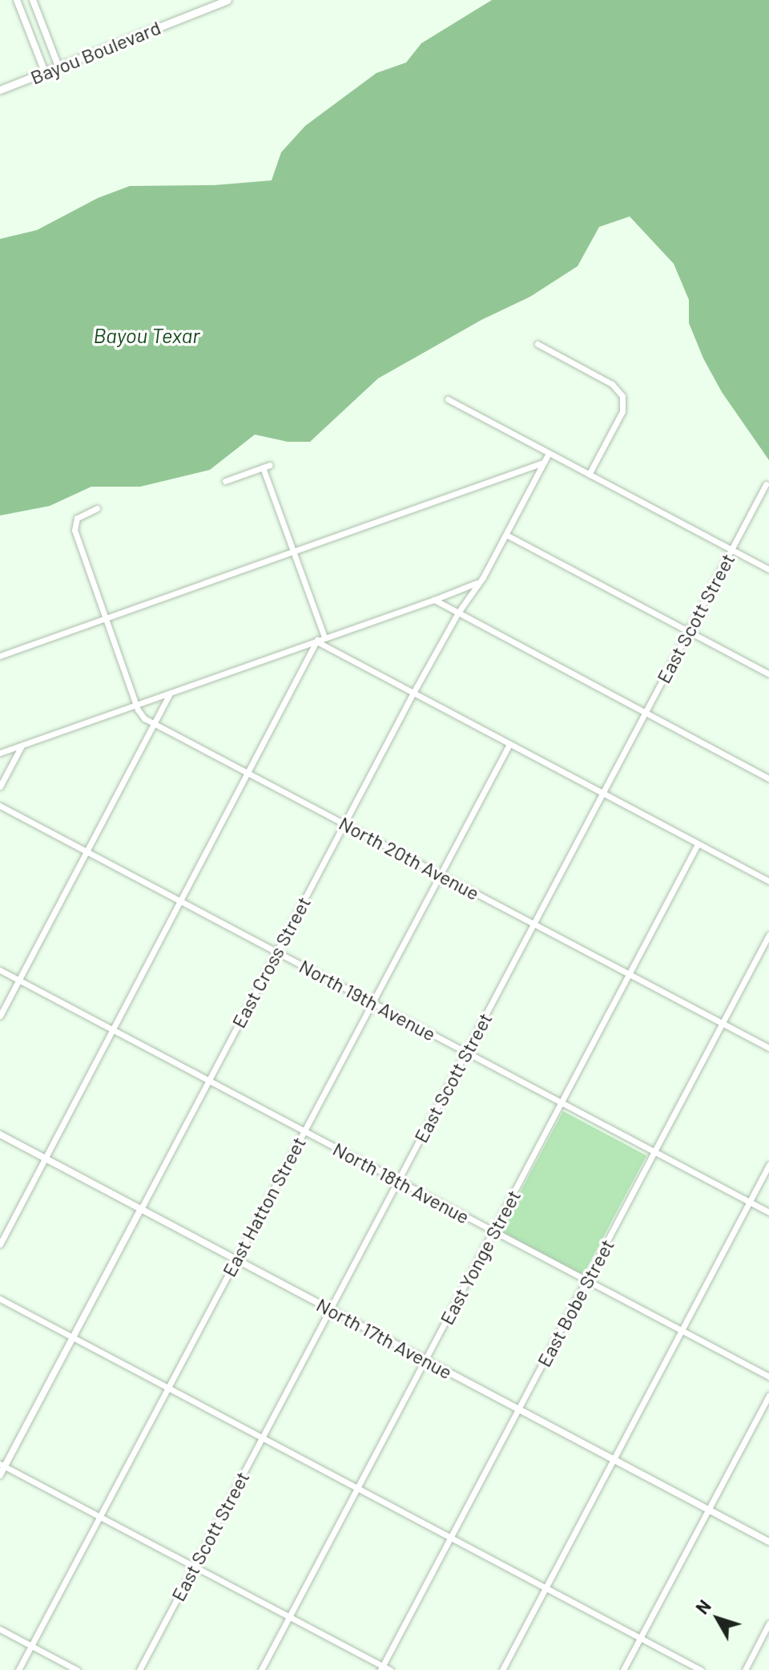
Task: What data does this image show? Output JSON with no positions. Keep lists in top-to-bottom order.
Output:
{
  "streets": {
    "main road": ["Bayou Boulevard"],
    "street": [
      "East Scott Street",
      "North 20th Avenue",
      "East Cross Street",
      "North 19th Avenue",
      "North 18th Avenue",
      "East Hatton Street",
      "East Yonge Street",
      "East Bobe Street",
      "North 17th Avenue"
    ]
  },
  "crossings": [
    ["East Scott Street", "North 20th Avenue"],
    ["East Scott Street", "North 19th Avenue"],
    ["East Scott Street", "North 18th Avenue"],
    ["East Scott Street", "North 17th Avenue"],
    ["North 20th Avenue", "East Cross Street"],
    ["North 20th Avenue", "East Hatton Street"],
    ["North 20th Avenue", "East Yonge Street"],
    ["North 20th Avenue", "East Bobe Street"],
    ["East Cross Street", "North 19th Avenue"],
    ["East Cross Street", "North 18th Avenue"],
    ["East Cross Street", "North 17th Avenue"],
    ["North 19th Avenue", "East Hatton Street"],
    ["North 19th Avenue", "East Yonge Street"],
    ["North 19th Avenue", "East Bobe Street"],
    ["North 18th Avenue", "East Hatton Street"],
    ["North 18th Avenue", "East Yonge Street"],
    ["North 18th Avenue", "East Bobe Street"],
    ["East Hatton Street", "North 17th Avenue"],
    ["East Yonge Street", "North 17th Avenue"],
    ["East Bobe Street", "North 17th Avenue"]
  ],
  "water": ["Bayou Texar"],
  "north": "top left"
}
